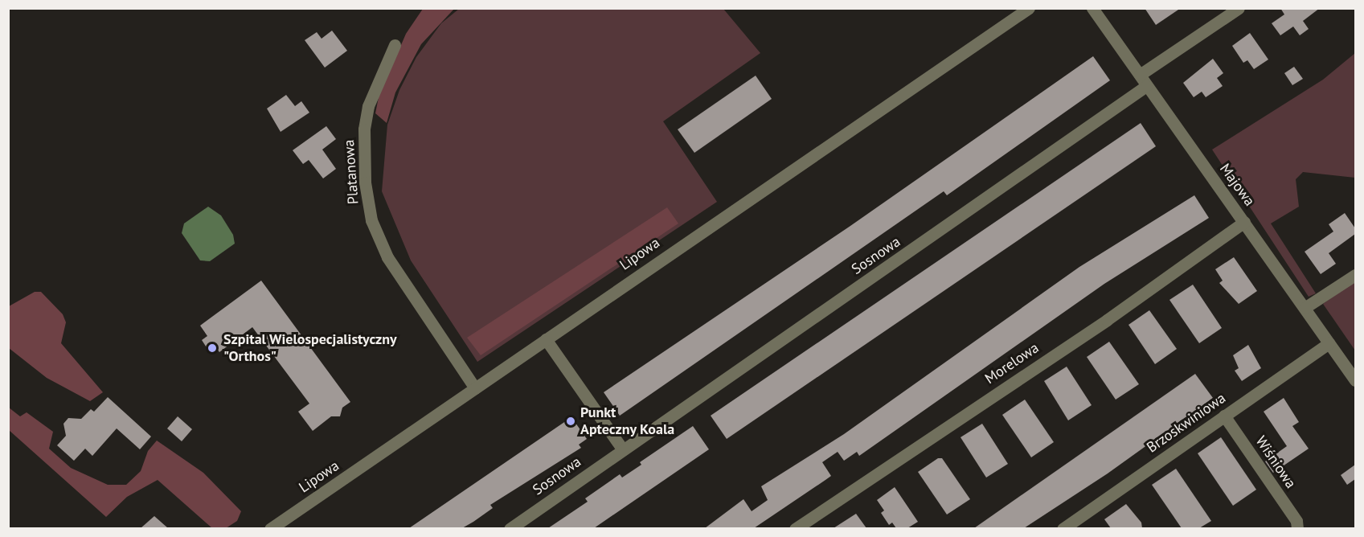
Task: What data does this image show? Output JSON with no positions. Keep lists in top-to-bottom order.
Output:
{
  "streets": {
    "street": [
      "Platanowa",
      "Majowa",
      "Lipowa",
      "Sosnowa",
      "Morelowa",
      "Brzoskwiniowa",
      "Wiśniowa"
    ]
  },
  "crossings": [
    ["Platanowa", "Lipowa"],
    ["Majowa", "Sosnowa"],
    ["Majowa", "Morelowa"],
    ["Majowa", "Brzoskwiniowa"],
    ["Brzoskwiniowa", "Wiśniowa"]
  ],
  "places": ["Szpital Wielospecjalistyczny \"Orthos\"", "Punkt Apteczny Koala"]
}
